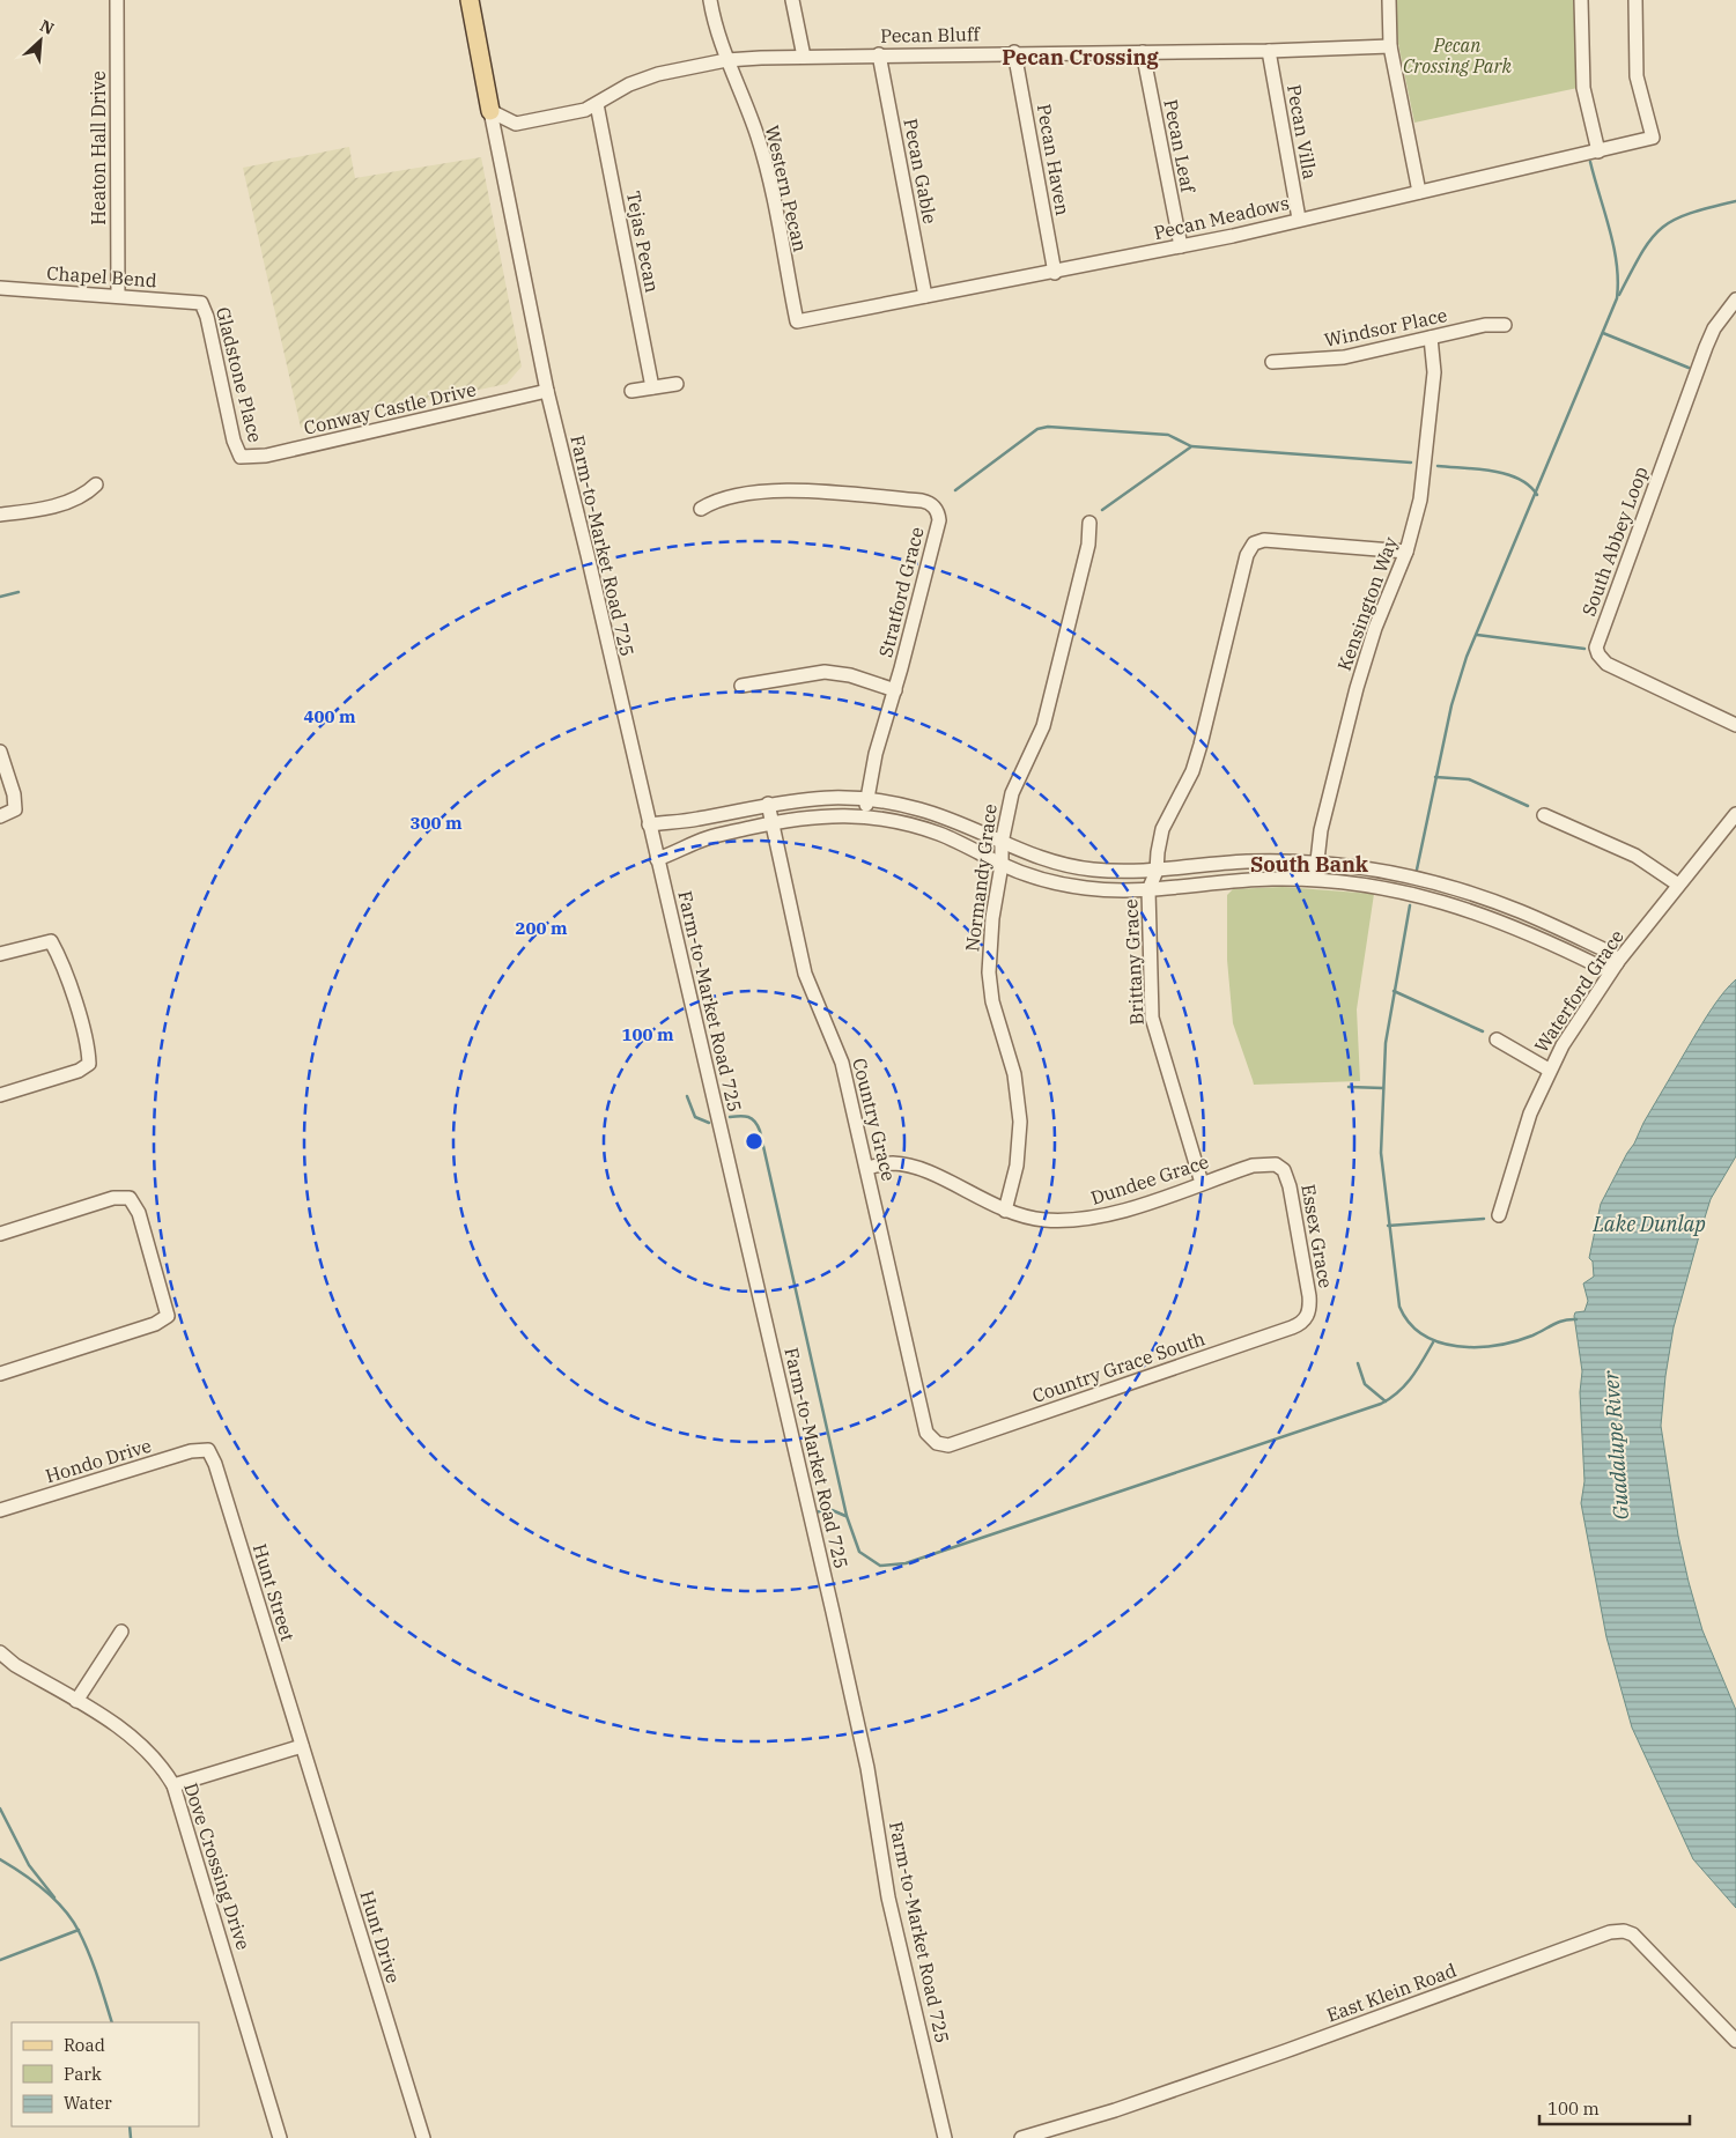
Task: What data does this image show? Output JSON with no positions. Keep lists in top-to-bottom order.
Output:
{
  "streets": {
    "street": [
      "Pecan Bluff",
      "Pecan Villa",
      "Pecan Leaf",
      "Heaton Hall Drive",
      "Pecan Haven",
      "Pecan Gable",
      "Western Pecan",
      "Pecan Meadows",
      "Tejas Pecan",
      "Chapel Bend",
      "Windsor Place",
      "Gladstone Place",
      "Conway Castle Drive",
      "South Abbey Loop",
      "Farm-to-Market Road 725",
      "Stratford Grace",
      "Kensington Way",
      "Normandy Grace",
      "Brittany Grace",
      "Waterford Grace",
      "Country Grace",
      "Dundee Grace",
      "Essex Grace",
      "Country Grace South",
      "Hondo Drive",
      "Hunt Street",
      "Dove Crossing Drive",
      "Hunt Drive",
      "East Klein Road"
    ]
  },
  "crossings": [
    ["Pecan Bluff", "Pecan Villa"],
    ["Pecan Bluff", "Pecan Leaf"],
    ["Pecan Bluff", "Pecan Haven"],
    ["Pecan Bluff", "Pecan Gable"],
    ["Pecan Bluff", "Western Pecan"],
    ["Pecan Bluff", "Tejas Pecan"],
    ["Pecan Villa", "Pecan Meadows"],
    ["Pecan Leaf", "Pecan Meadows"],
    ["Heaton Hall Drive", "Chapel Bend"],
    ["Pecan Haven", "Pecan Meadows"],
    ["Pecan Gable", "Pecan Meadows"],
    ["Western Pecan", "Pecan Meadows"],
    ["Chapel Bend", "Gladstone Place"],
    ["Windsor Place", "Kensington Way"],
    ["Gladstone Place", "Conway Castle Drive"],
    ["Conway Castle Drive", "Farm-to-Market Road 725"],
    ["Kensington Way", "Brittany Grace"],
    ["Normandy Grace", "Dundee Grace"],
    ["Brittany Grace", "Dundee Grace"],
    ["Country Grace", "Dundee Grace"],
    ["Country Grace", "Country Grace South"],
    ["Dundee Grace", "Essex Grace"],
    ["Essex Grace", "Country Grace South"],
    ["Hondo Drive", "Hunt Street"],
    ["Hunt Street", "Hunt Drive"]
  ],
  "districts": ["Pecan Crossing", "South Bank"],
  "water": ["Lake Dunlap", "Guadalupe River"],
  "parks": ["Pecan Crossing Park"],
  "legend": ["Road", "Park", "Water"],
  "scale_bar": "100 m",
  "north": "top right",
  "rings": [
    "400 m",
    "300 m",
    "200 m",
    "100 m"
  ]
}
